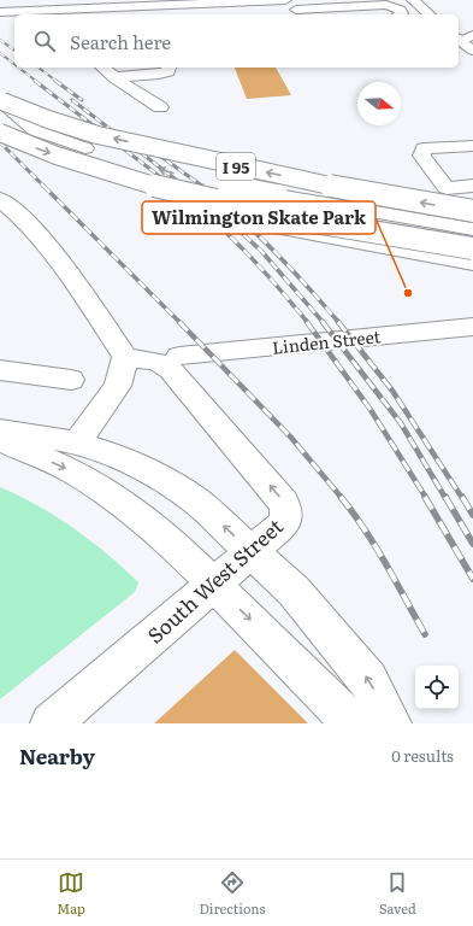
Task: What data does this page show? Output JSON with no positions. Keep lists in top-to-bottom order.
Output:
{
  "streets": {
    "main road": ["I 95", "Linden Street", "South West Street"]
  },
  "places": ["Wilmington Skate Park"],
  "north": "right",
  "page": {
    "search": "Search here",
    "heading": ["Nearby", "0 results"],
    "nav": ["Map", "Directions", "Saved"]
  }
}
